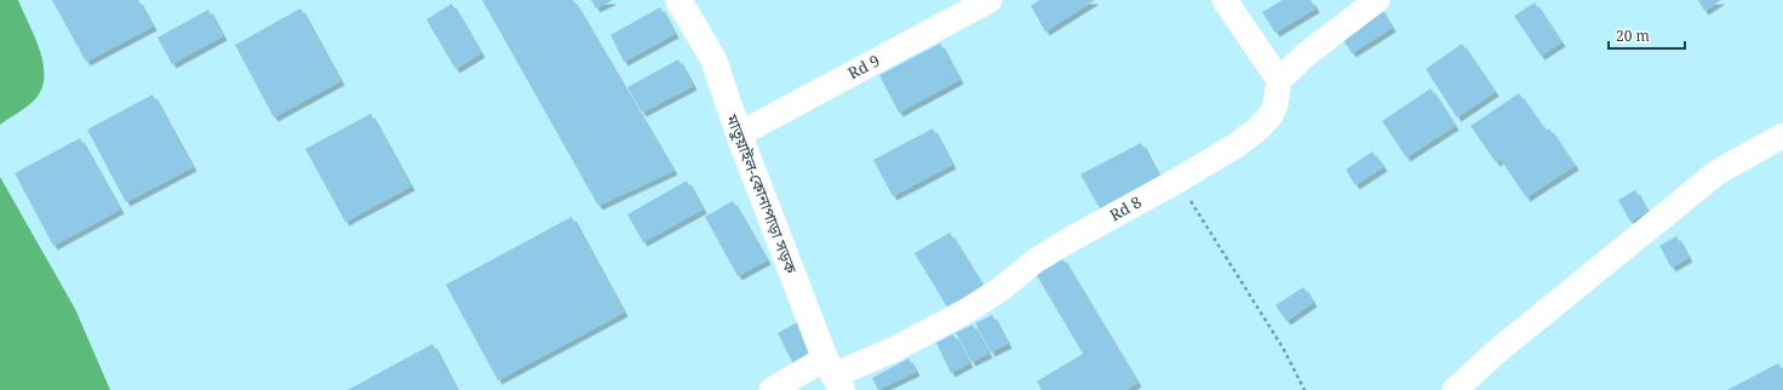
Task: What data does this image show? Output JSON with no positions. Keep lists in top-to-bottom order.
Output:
{
  "streets": {
    "main road": ["মাতুয়াইল-কোনাপাড়া সড়ক"],
    "street": ["Rd 9", "Rd 8"]
  },
  "crossings": [
    ["Rd 9", "মাতুয়াইল-কোনাপাড়া সড়ক"],
    ["মাতুয়াইল-কোনাপাড়া সড়ক", "Rd 8"]
  ],
  "scale_bar": "20 m"
}
